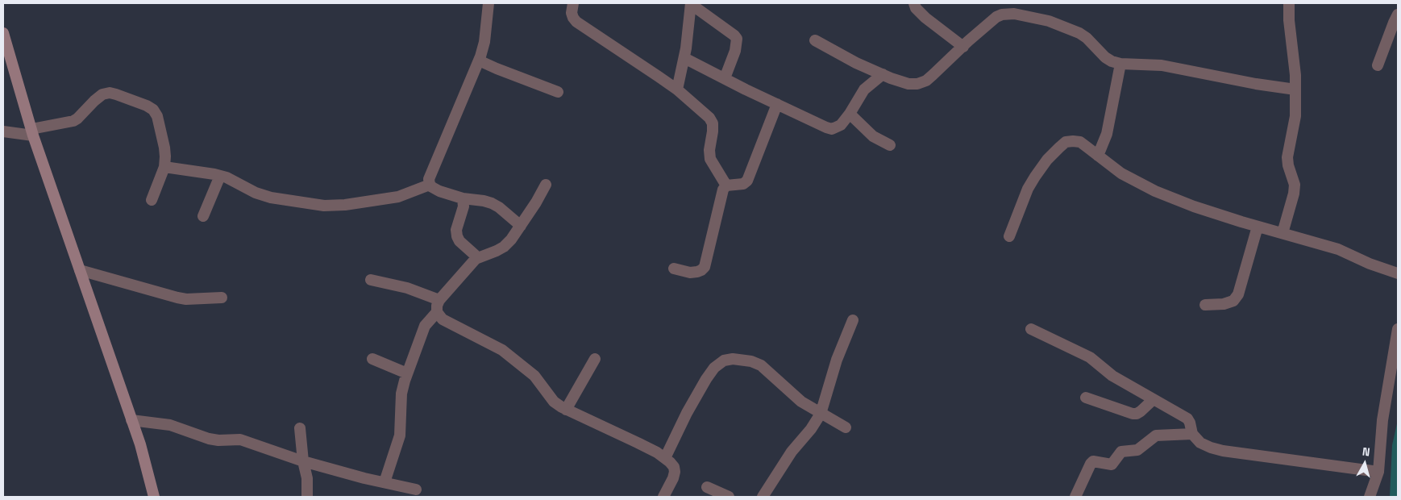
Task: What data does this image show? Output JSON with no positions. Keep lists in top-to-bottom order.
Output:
{
  "north": "top"
}
